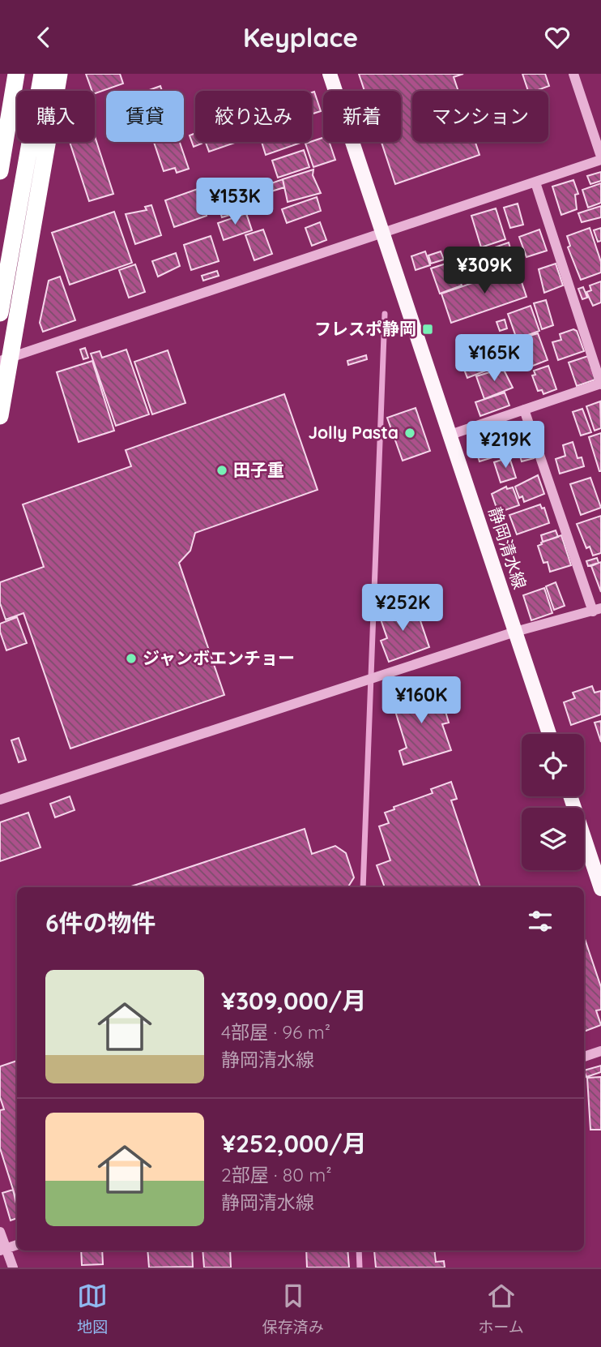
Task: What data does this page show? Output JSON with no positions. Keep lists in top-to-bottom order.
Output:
{
  "streets": {
    "main road": ["静岡清水線"]
  },
  "places": {
    "transit": ["フレスポ静岡"],
    "other": ["Jolly Pasta", "田子重", "ジャンボエンチョー"]
  },
  "page": {
    "header": "Keyplace",
    "chip": [
      "購入",
      "賃貸",
      "絞り込み",
      "新着",
      "マンション"
    ],
    "price": [
      "¥153K",
      "¥309K",
      "¥165K",
      "¥219K",
      "¥252K",
      "¥160K"
    ],
    "heading": "6件の物件",
    "list": [
      {
        "name": "¥309,000/月",
        "note": "4部屋 · 96 m² · 静岡清水線"
      },
      {
        "name": "¥252,000/月",
        "note": "2部屋 · 80 m² · 静岡清水線"
      }
    ],
    "tabs": ["地図", "保存済み", "ホーム"]
  }
}
